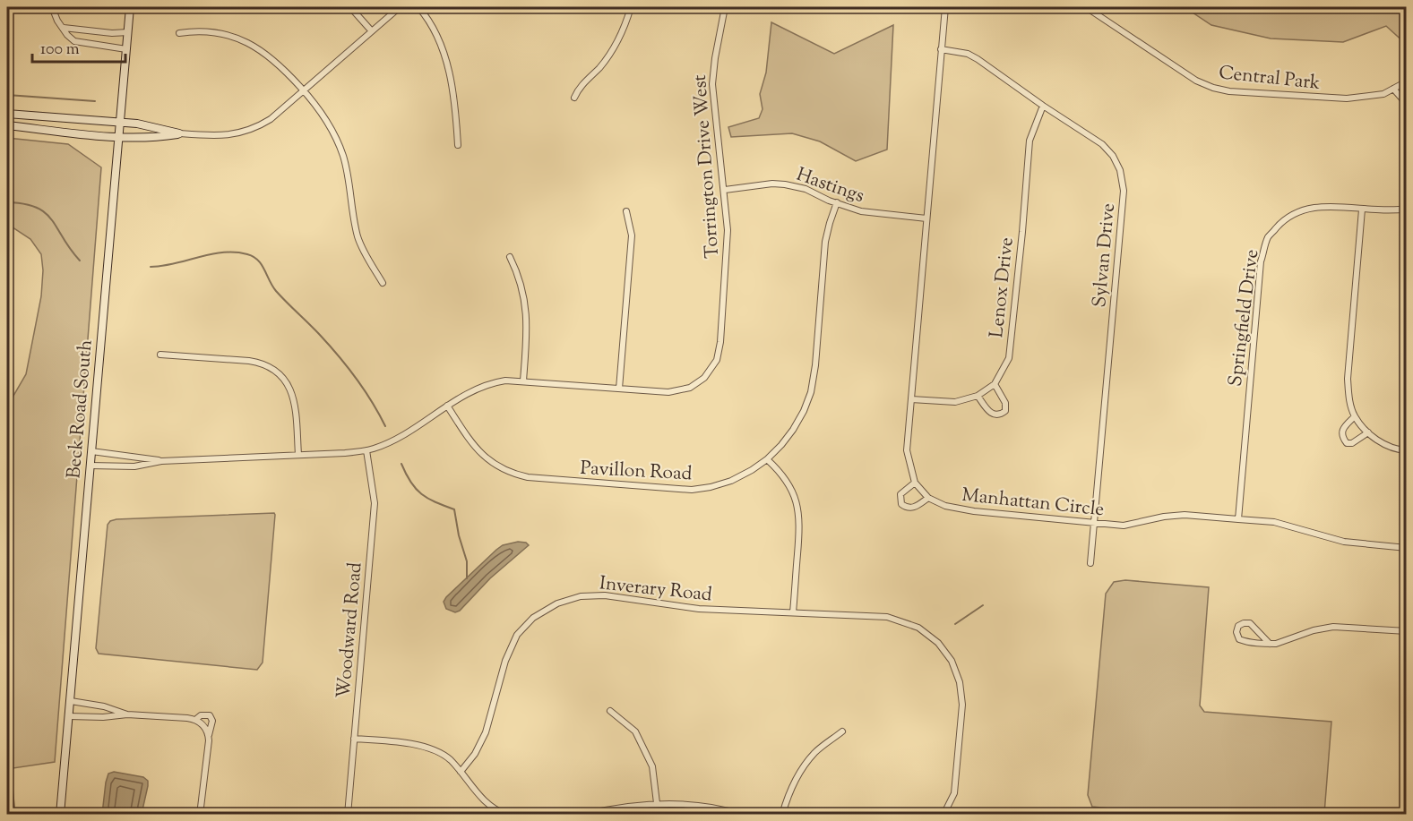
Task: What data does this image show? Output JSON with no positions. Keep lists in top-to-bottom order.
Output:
{
  "streets": {
    "main road": ["Beck Road South"],
    "street": [
      "Central Park",
      "Torrington Drive West",
      "Hastings",
      "Sylvan Drive",
      "Lenox Drive",
      "Springfield Drive",
      "Pavillon Road",
      "Manhattan Circle",
      "Inverary Road",
      "Woodward Road"
    ]
  },
  "crossings": [
    ["Torrington Drive West", "Hastings"],
    ["Hastings", "Pavillon Road"],
    ["Hastings", "Manhattan Circle"],
    ["Sylvan Drive", "Lenox Drive"],
    ["Sylvan Drive", "Manhattan Circle"],
    ["Lenox Drive", "Manhattan Circle"],
    ["Springfield Drive", "Manhattan Circle"]
  ],
  "scale_bar": "100 m"
}
